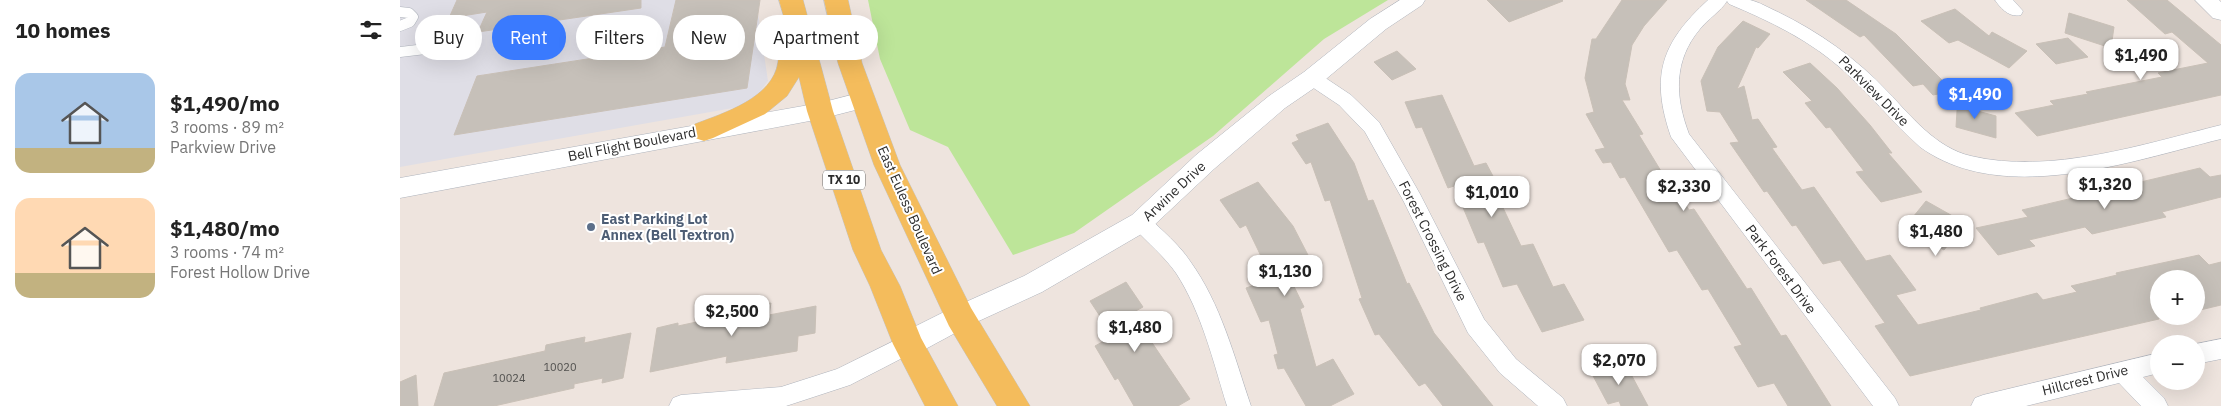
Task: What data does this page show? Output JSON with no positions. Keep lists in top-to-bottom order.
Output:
{
  "streets": {
    "main road": ["TX 10", "East Euless Boulevard"],
    "street": [
      "Parkview Drive",
      "Bell Flight Boulevard",
      "Arwine Drive",
      "Forest Crossing Drive",
      "Park Forest Drive",
      "Hillcrest Drive"
    ]
  },
  "crossings": [
    ["Bell Flight Boulevard", "TX 10"],
    ["Bell Flight Boulevard", "East Euless Boulevard"],
    ["TX 10", "Arwine Drive"],
    ["Arwine Drive", "East Euless Boulevard"],
    ["Arwine Drive", "Forest Crossing Drive"]
  ],
  "places": ["East Parking Lot Annex (Bell Textron)"],
  "house_numbers": ["10020", "10024"],
  "page": {
    "heading": "10 homes",
    "chip": [
      "Buy",
      "Rent",
      "Filters",
      "New",
      "Apartment"
    ],
    "price": [
      "$1,490",
      "$1,490",
      "$1,320",
      "$2,330",
      "$1,010",
      "$1,480",
      "$1,130",
      "$2,500",
      "$1,480",
      "$2,070"
    ],
    "list": [
      {
        "name": "$1,490/mo",
        "note": "3 rooms · 89 m² · Parkview Drive"
      },
      {
        "name": "$1,480/mo",
        "note": "3 rooms · 74 m² · Forest Hollow Drive"
      }
    ],
    "map_buttons": ["+", "−"]
  }
}
